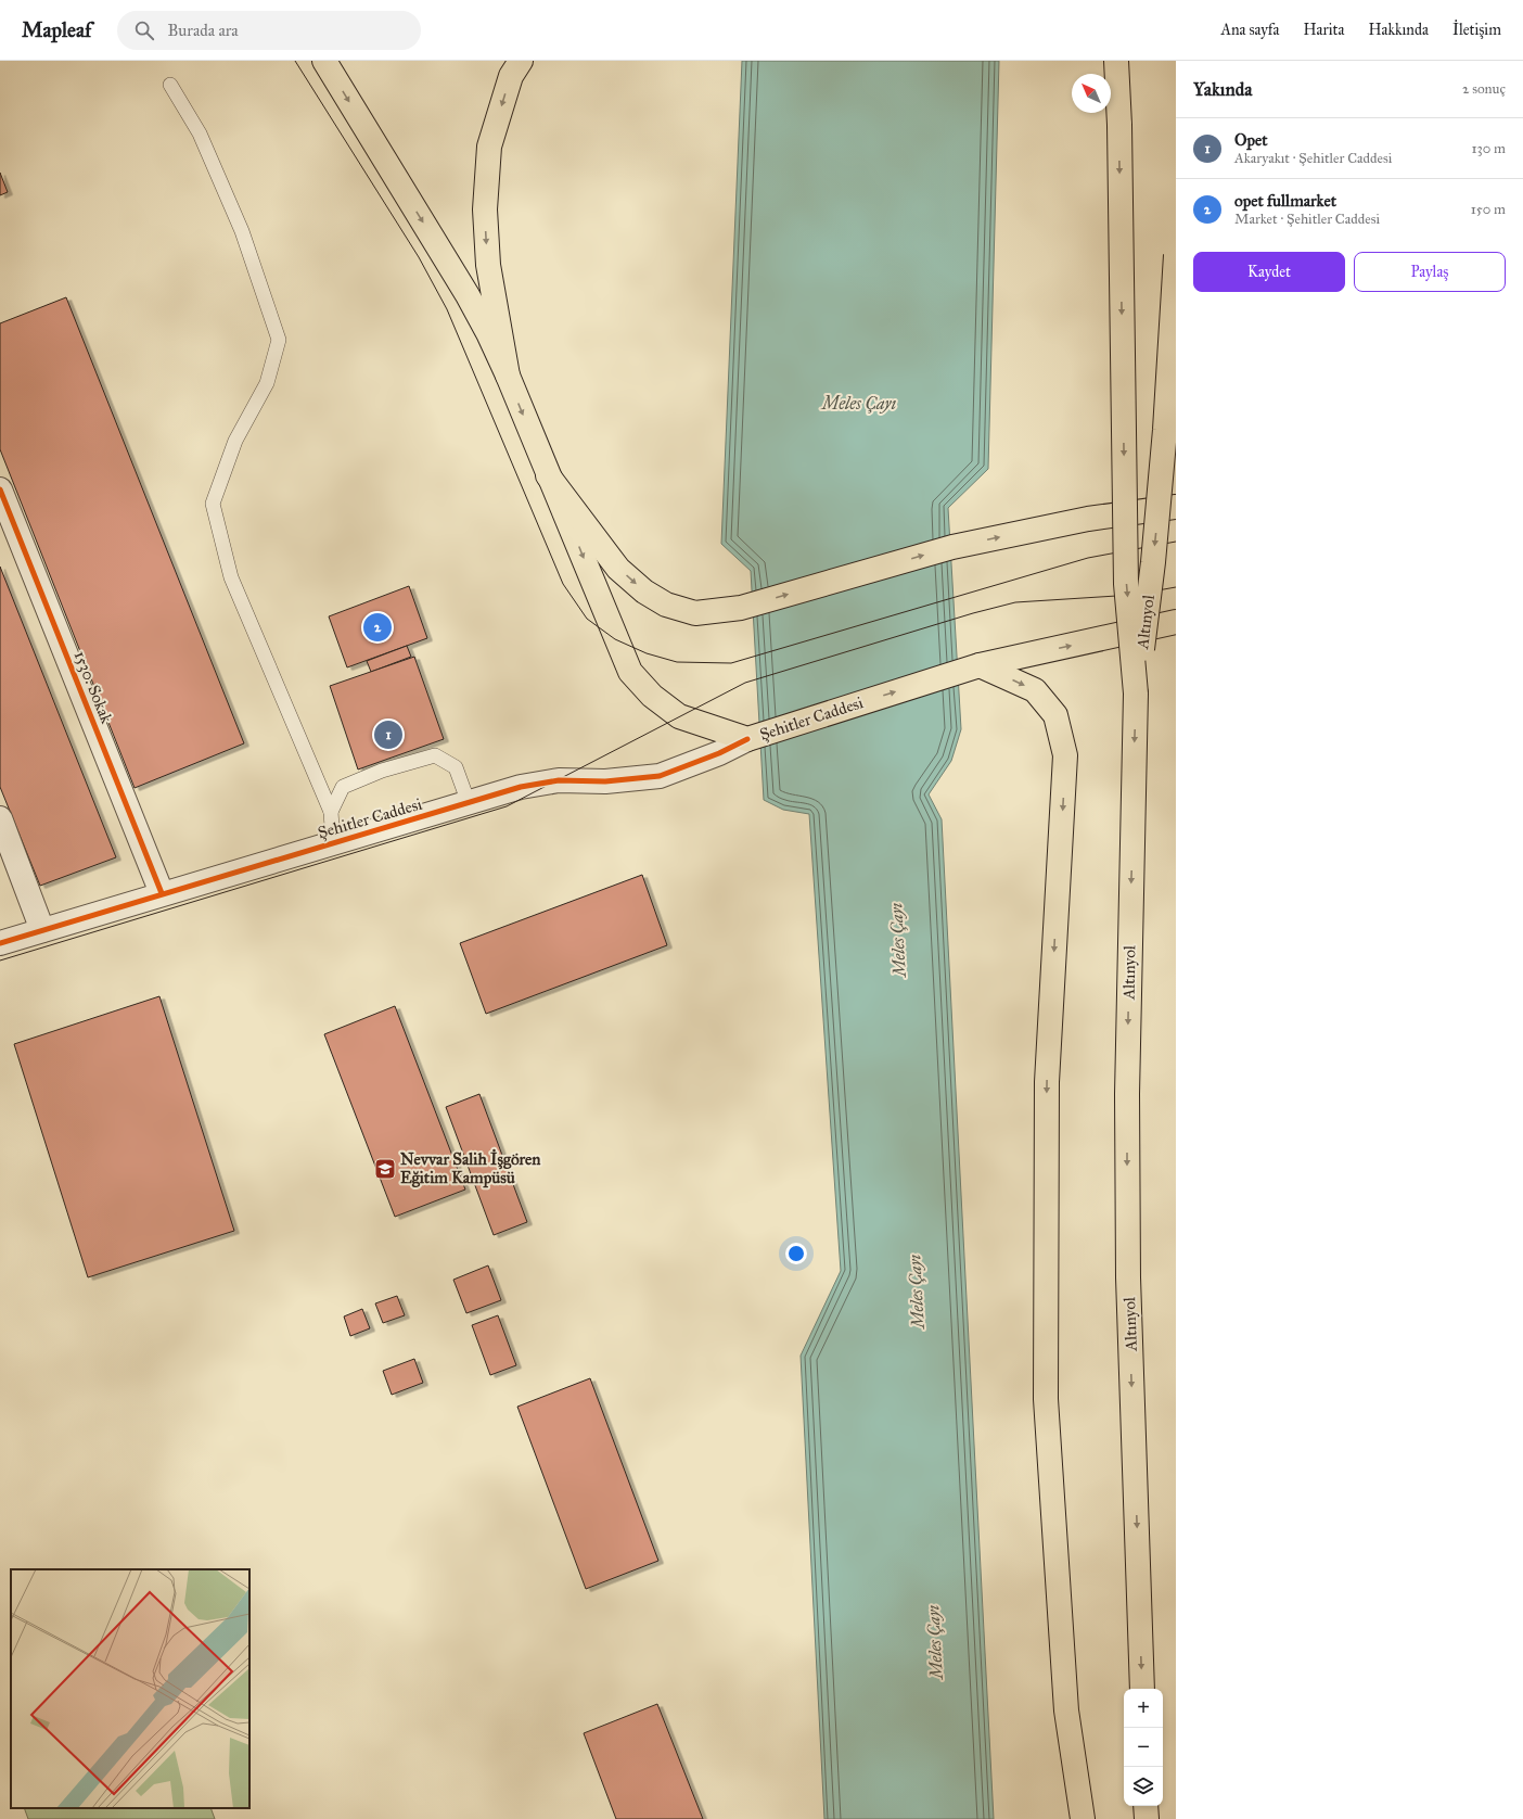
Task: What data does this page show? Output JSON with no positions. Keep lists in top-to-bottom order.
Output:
{
  "streets": {
    "main road": ["Altınyol", "Şehitler Caddesi"],
    "street": ["1530. Sokak"]
  },
  "crossings": [
    ["1530. Sokak", "Şehitler Caddesi"]
  ],
  "one_way": ["Şehitler Caddesi"],
  "water": ["Meles Çayı"],
  "places": {
    "school or university": ["Nevvar Salih İşgören Eğitim Kampüsü"]
  },
  "north": "top left",
  "page": {
    "header": "Mapleaf",
    "search": "Burada ara",
    "nav": [
      "Ana sayfa",
      "Harita",
      "Hakkında",
      "İletişim"
    ],
    "heading": ["Yakında", "2 sonuç"],
    "list": [
      {
        "mark": "1",
        "name": "Opet",
        "note": "Akaryakıt · Şehitler Caddesi",
        "value": "130 m"
      },
      {
        "mark": "2",
        "name": "opet fullmarket",
        "note": "Market · Şehitler Caddesi",
        "value": "150 m"
      }
    ],
    "buttons": ["Kaydet", "Paylaş"],
    "pins": ["2", "1"],
    "map_buttons": ["+", "−"]
  }
}
